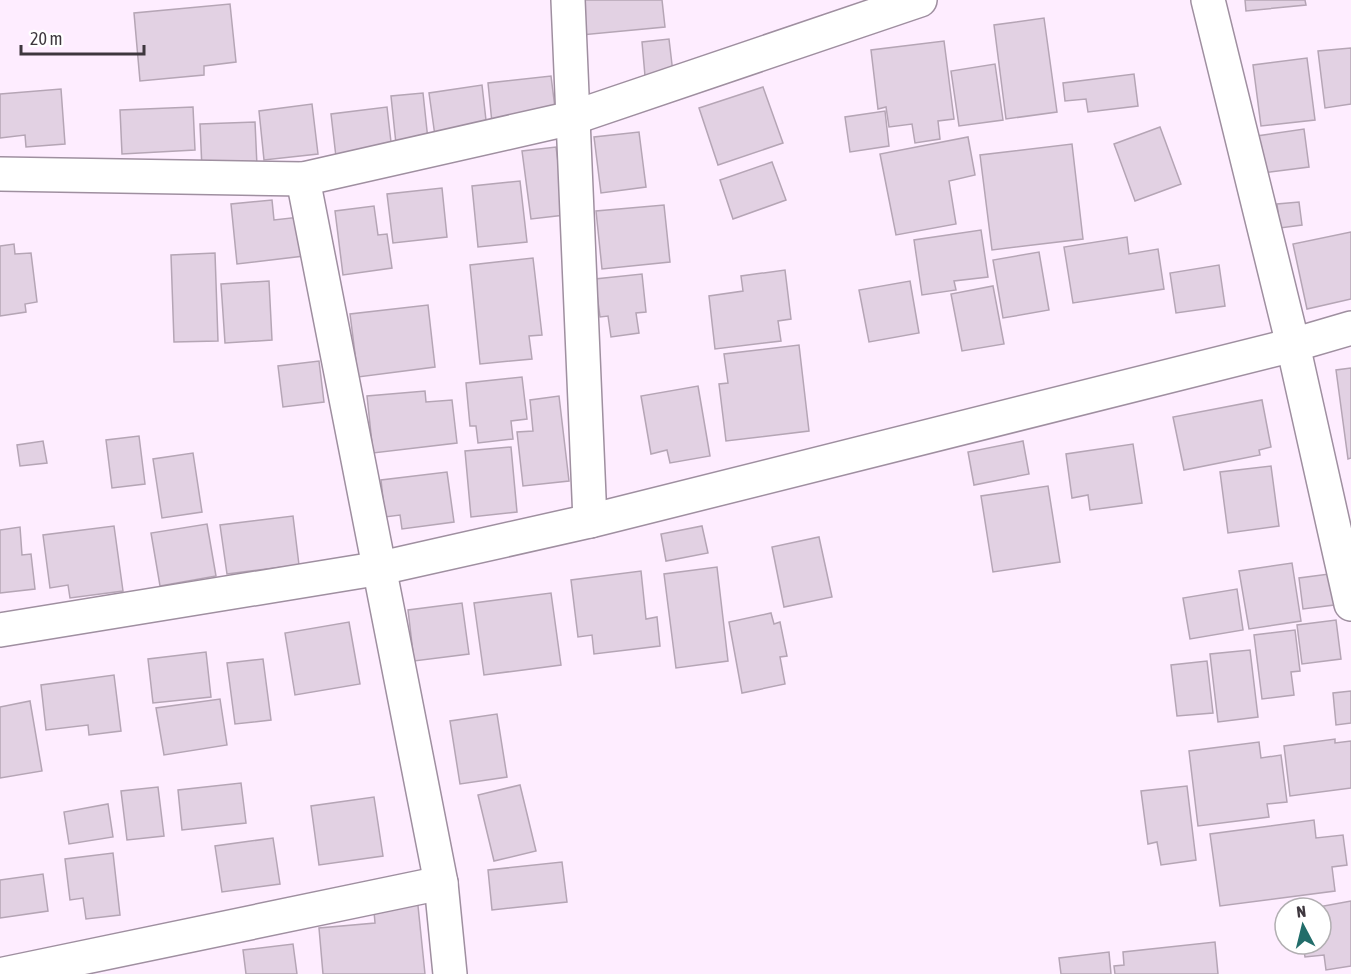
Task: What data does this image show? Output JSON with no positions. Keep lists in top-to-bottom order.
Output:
{
  "scale_bar": "20 m",
  "north": "top"
}
